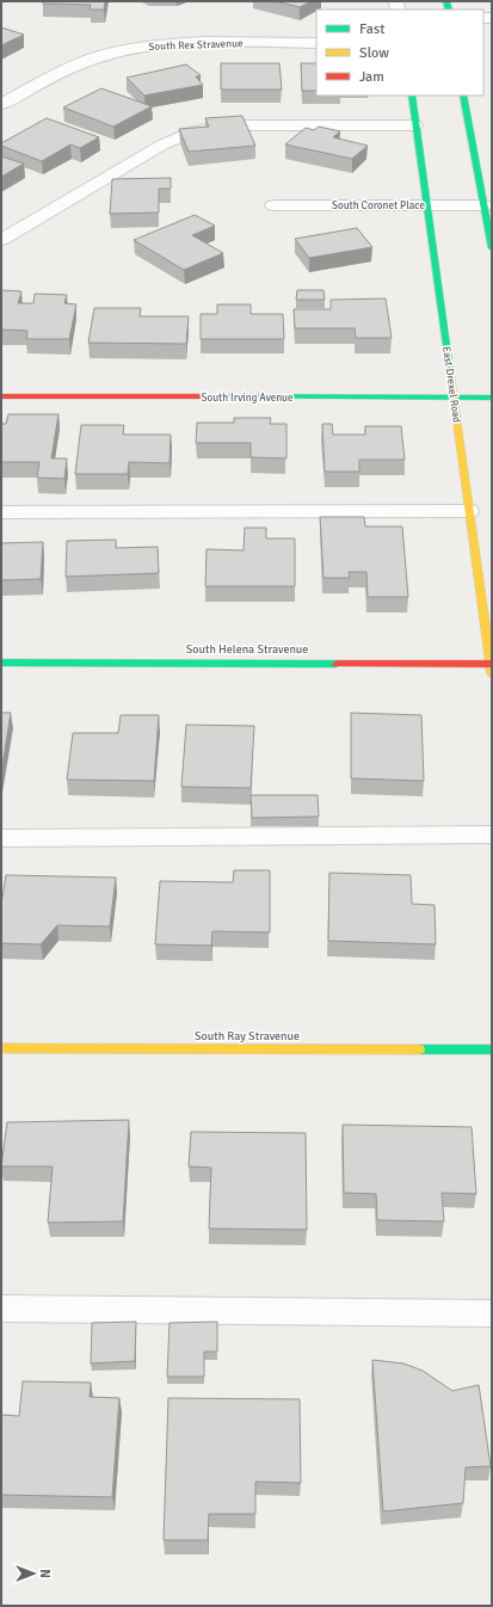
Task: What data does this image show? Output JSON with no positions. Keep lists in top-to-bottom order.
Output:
{
  "streets": {
    "street": [
      "South Rex Stravenue",
      "South Coronet Place",
      "East Drexel Road",
      "South Irving Avenue",
      "South Helena Stravenue",
      "South Ray Stravenue"
    ]
  },
  "crossings": [
    ["South Coronet Place", "East Drexel Road"],
    ["East Drexel Road", "South Irving Avenue"],
    ["East Drexel Road", "South Helena Stravenue"]
  ],
  "legend": ["Fast", "Slow", "Jam"],
  "north": "right"
}
